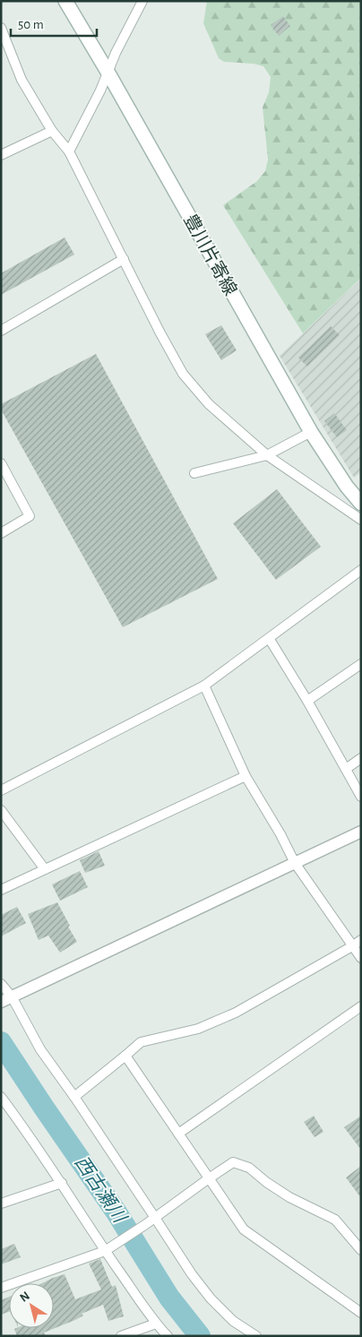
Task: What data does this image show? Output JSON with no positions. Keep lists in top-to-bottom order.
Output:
{
  "streets": {
    "main road": ["豊川片寄線"]
  },
  "water": ["西古瀬川"],
  "scale_bar": "50 m",
  "north": "top left"
}
